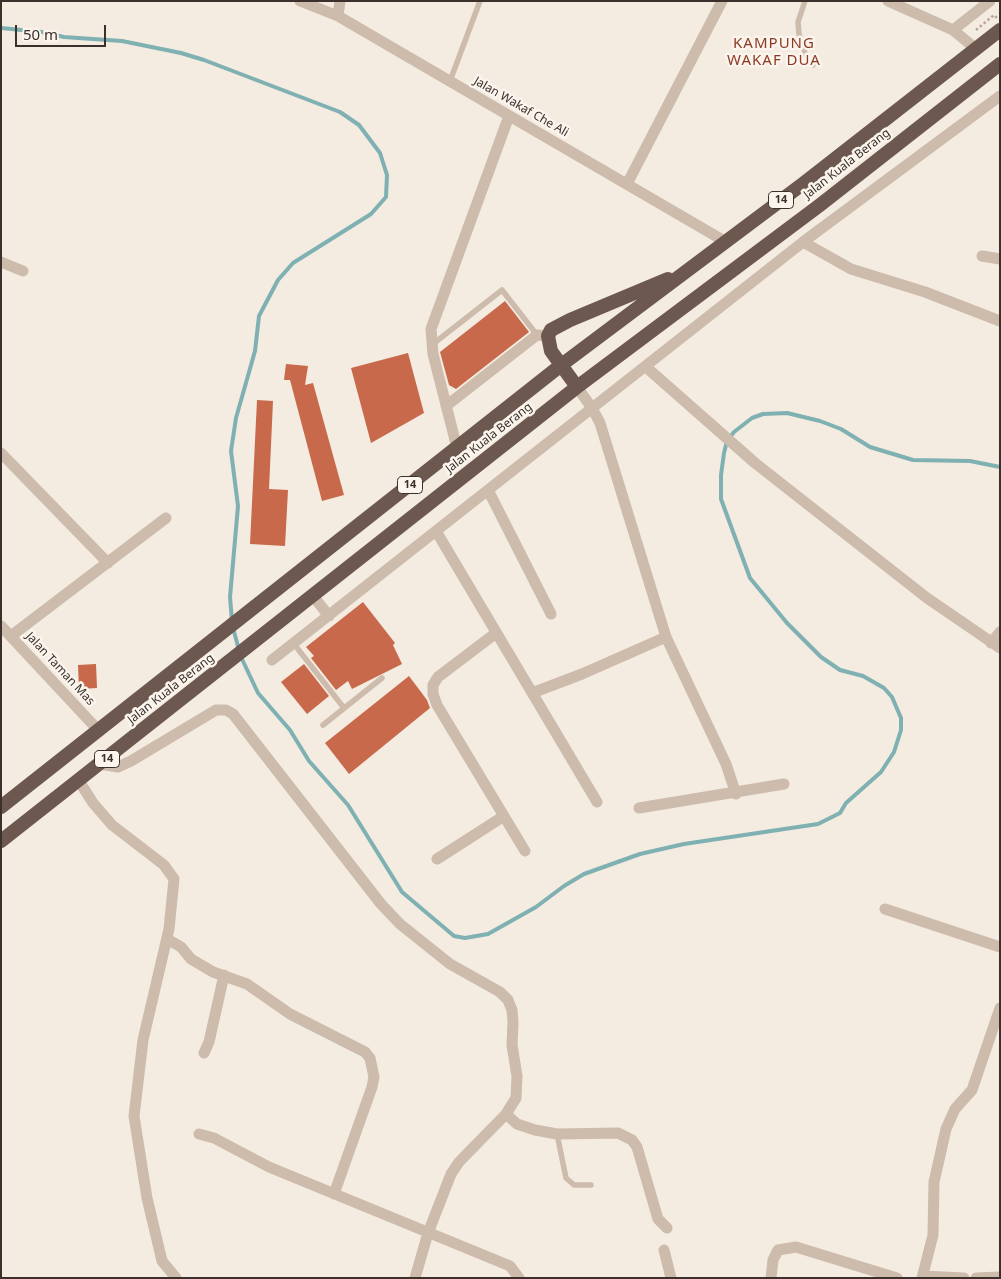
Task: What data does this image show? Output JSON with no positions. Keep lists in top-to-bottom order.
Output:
{
  "streets": {
    "highway": ["Jalan Kuala Berang", "14"],
    "street": ["Jalan Wakaf Che Ali", "Jalan Taman Mas"]
  },
  "crossings": [
    ["Jalan Wakaf Che Ali", "Jalan Kuala Berang"],
    ["Jalan Kuala Berang", "Jalan Taman Mas"]
  ],
  "districts": ["KAMPUNG WAKAF DUA"],
  "scale_bar": "50 m"
}
